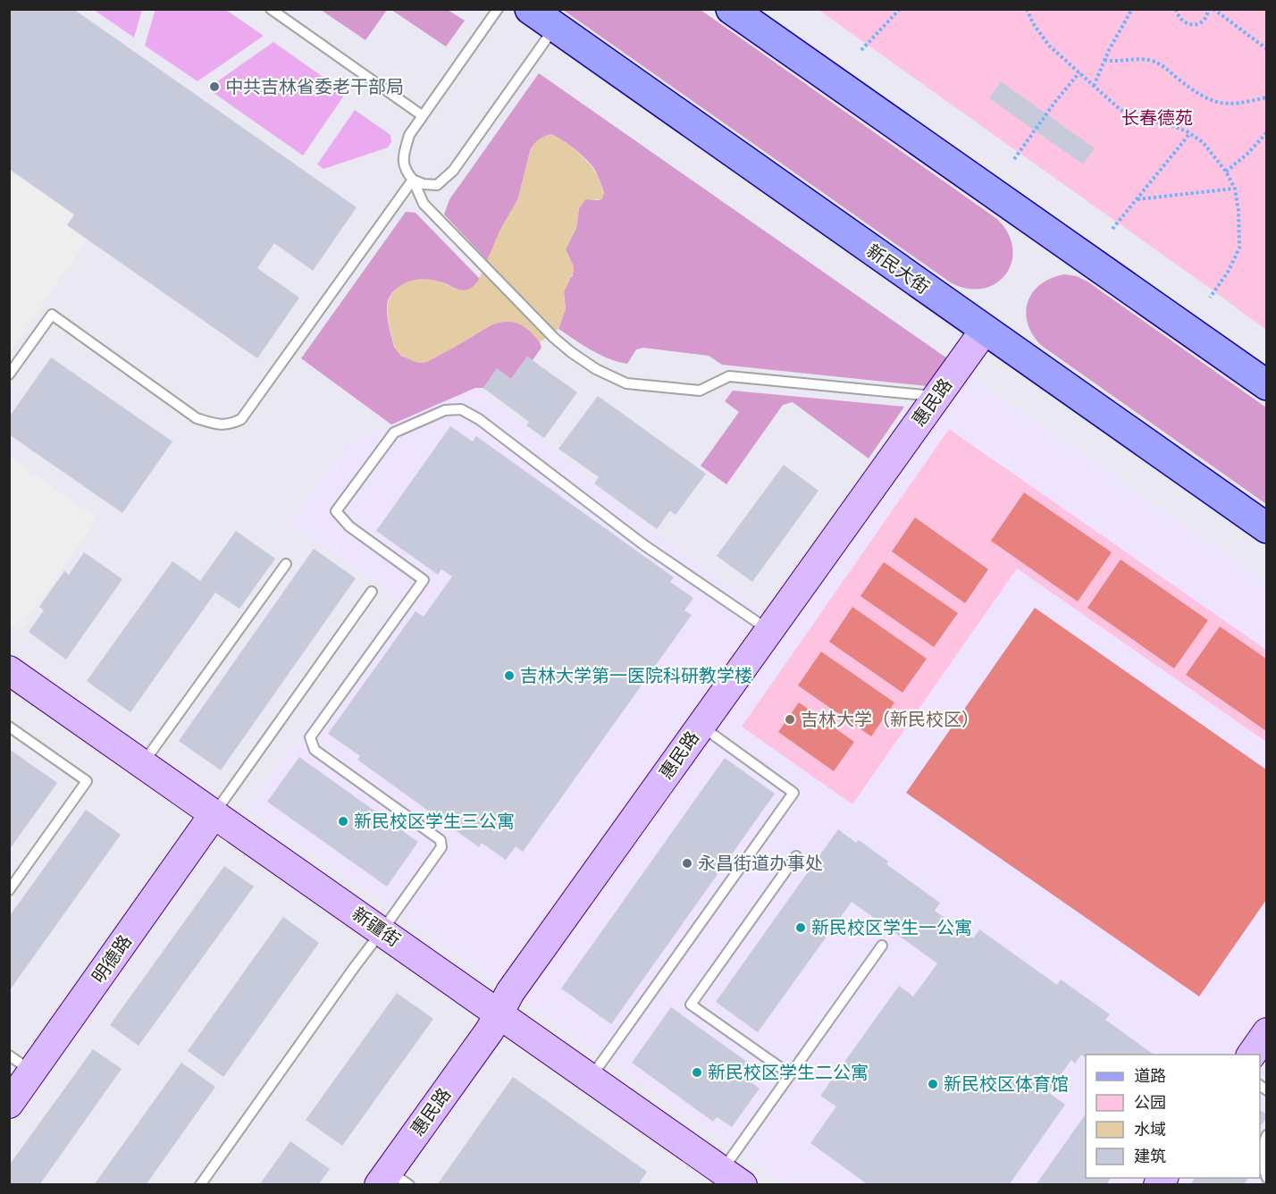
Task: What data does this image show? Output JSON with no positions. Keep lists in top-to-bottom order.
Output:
{
  "streets": {
    "main road": ["新民大街"],
    "street": ["惠民路", "新疆街", "明德路"]
  },
  "crossings": [
    ["新民大街", "惠民路"],
    ["惠民路", "新疆街"],
    ["新疆街", "明德路"]
  ],
  "parks": ["长春德苑"],
  "places": [
    "中共吉林省委老干部局",
    "吉林大学第一医院科研教学楼",
    "吉林大学（新民校区）",
    "新民校区学生三公寓",
    "永昌街道办事处",
    "新民校区学生一公寓",
    "新民校区学生二公寓",
    "新民校区体育馆"
  ],
  "legend": [
    "道路",
    "公园",
    "水域",
    "建筑"
  ]
}
